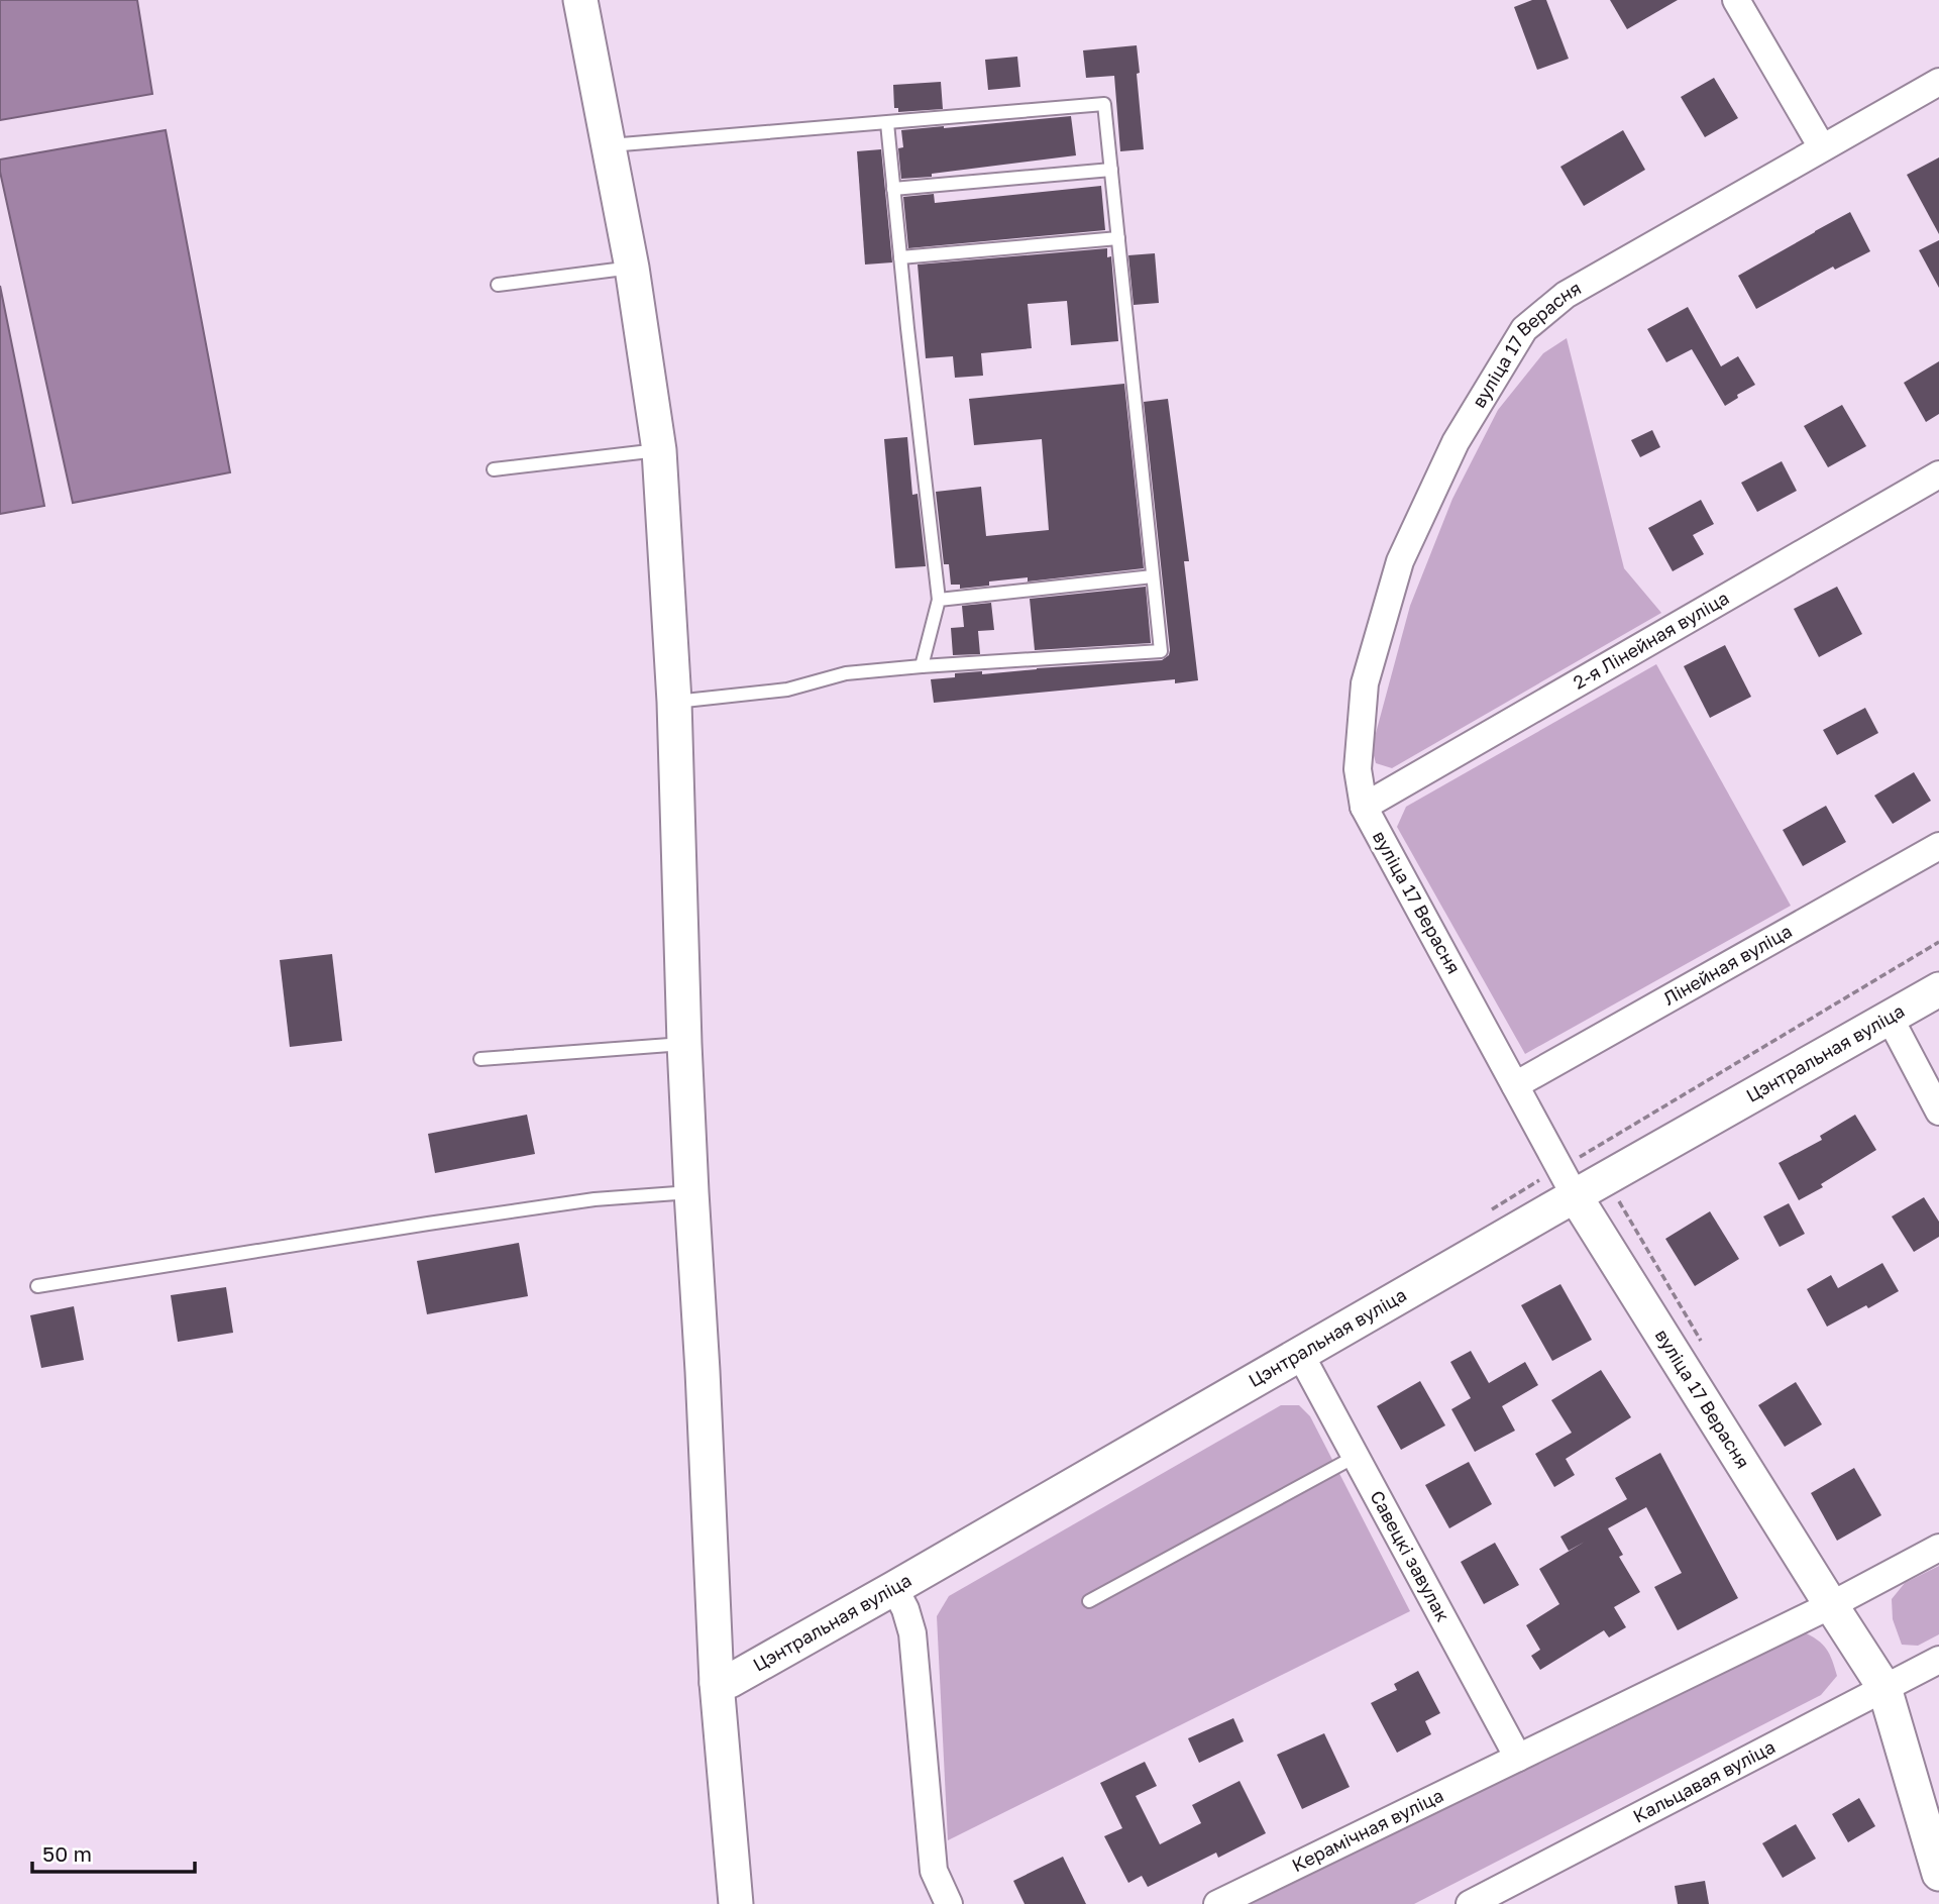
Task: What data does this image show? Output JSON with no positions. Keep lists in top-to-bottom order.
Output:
{
  "streets": {
    "street": [
      "вуліца 17 Верасня",
      "2-я Лінейная вуліца",
      "Лінейная вуліца",
      "Цэнтральная вуліца",
      "Савецкі завулак",
      "Кальцавая вуліца",
      "Керамічная вуліца"
    ]
  },
  "crossings": [
    ["вуліца 17 Верасня", "2-я Лінейная вуліца"],
    ["вуліца 17 Верасня", "Лінейная вуліца"],
    ["вуліца 17 Верасня", "Цэнтральная вуліца"],
    ["вуліца 17 Верасня", "Кальцавая вуліца"],
    ["вуліца 17 Верасня", "Керамічная вуліца"],
    ["Цэнтральная вуліца", "Савецкі завулак"],
    ["Савецкі завулак", "Керамічная вуліца"]
  ],
  "scale_bar": "50 m"
}
